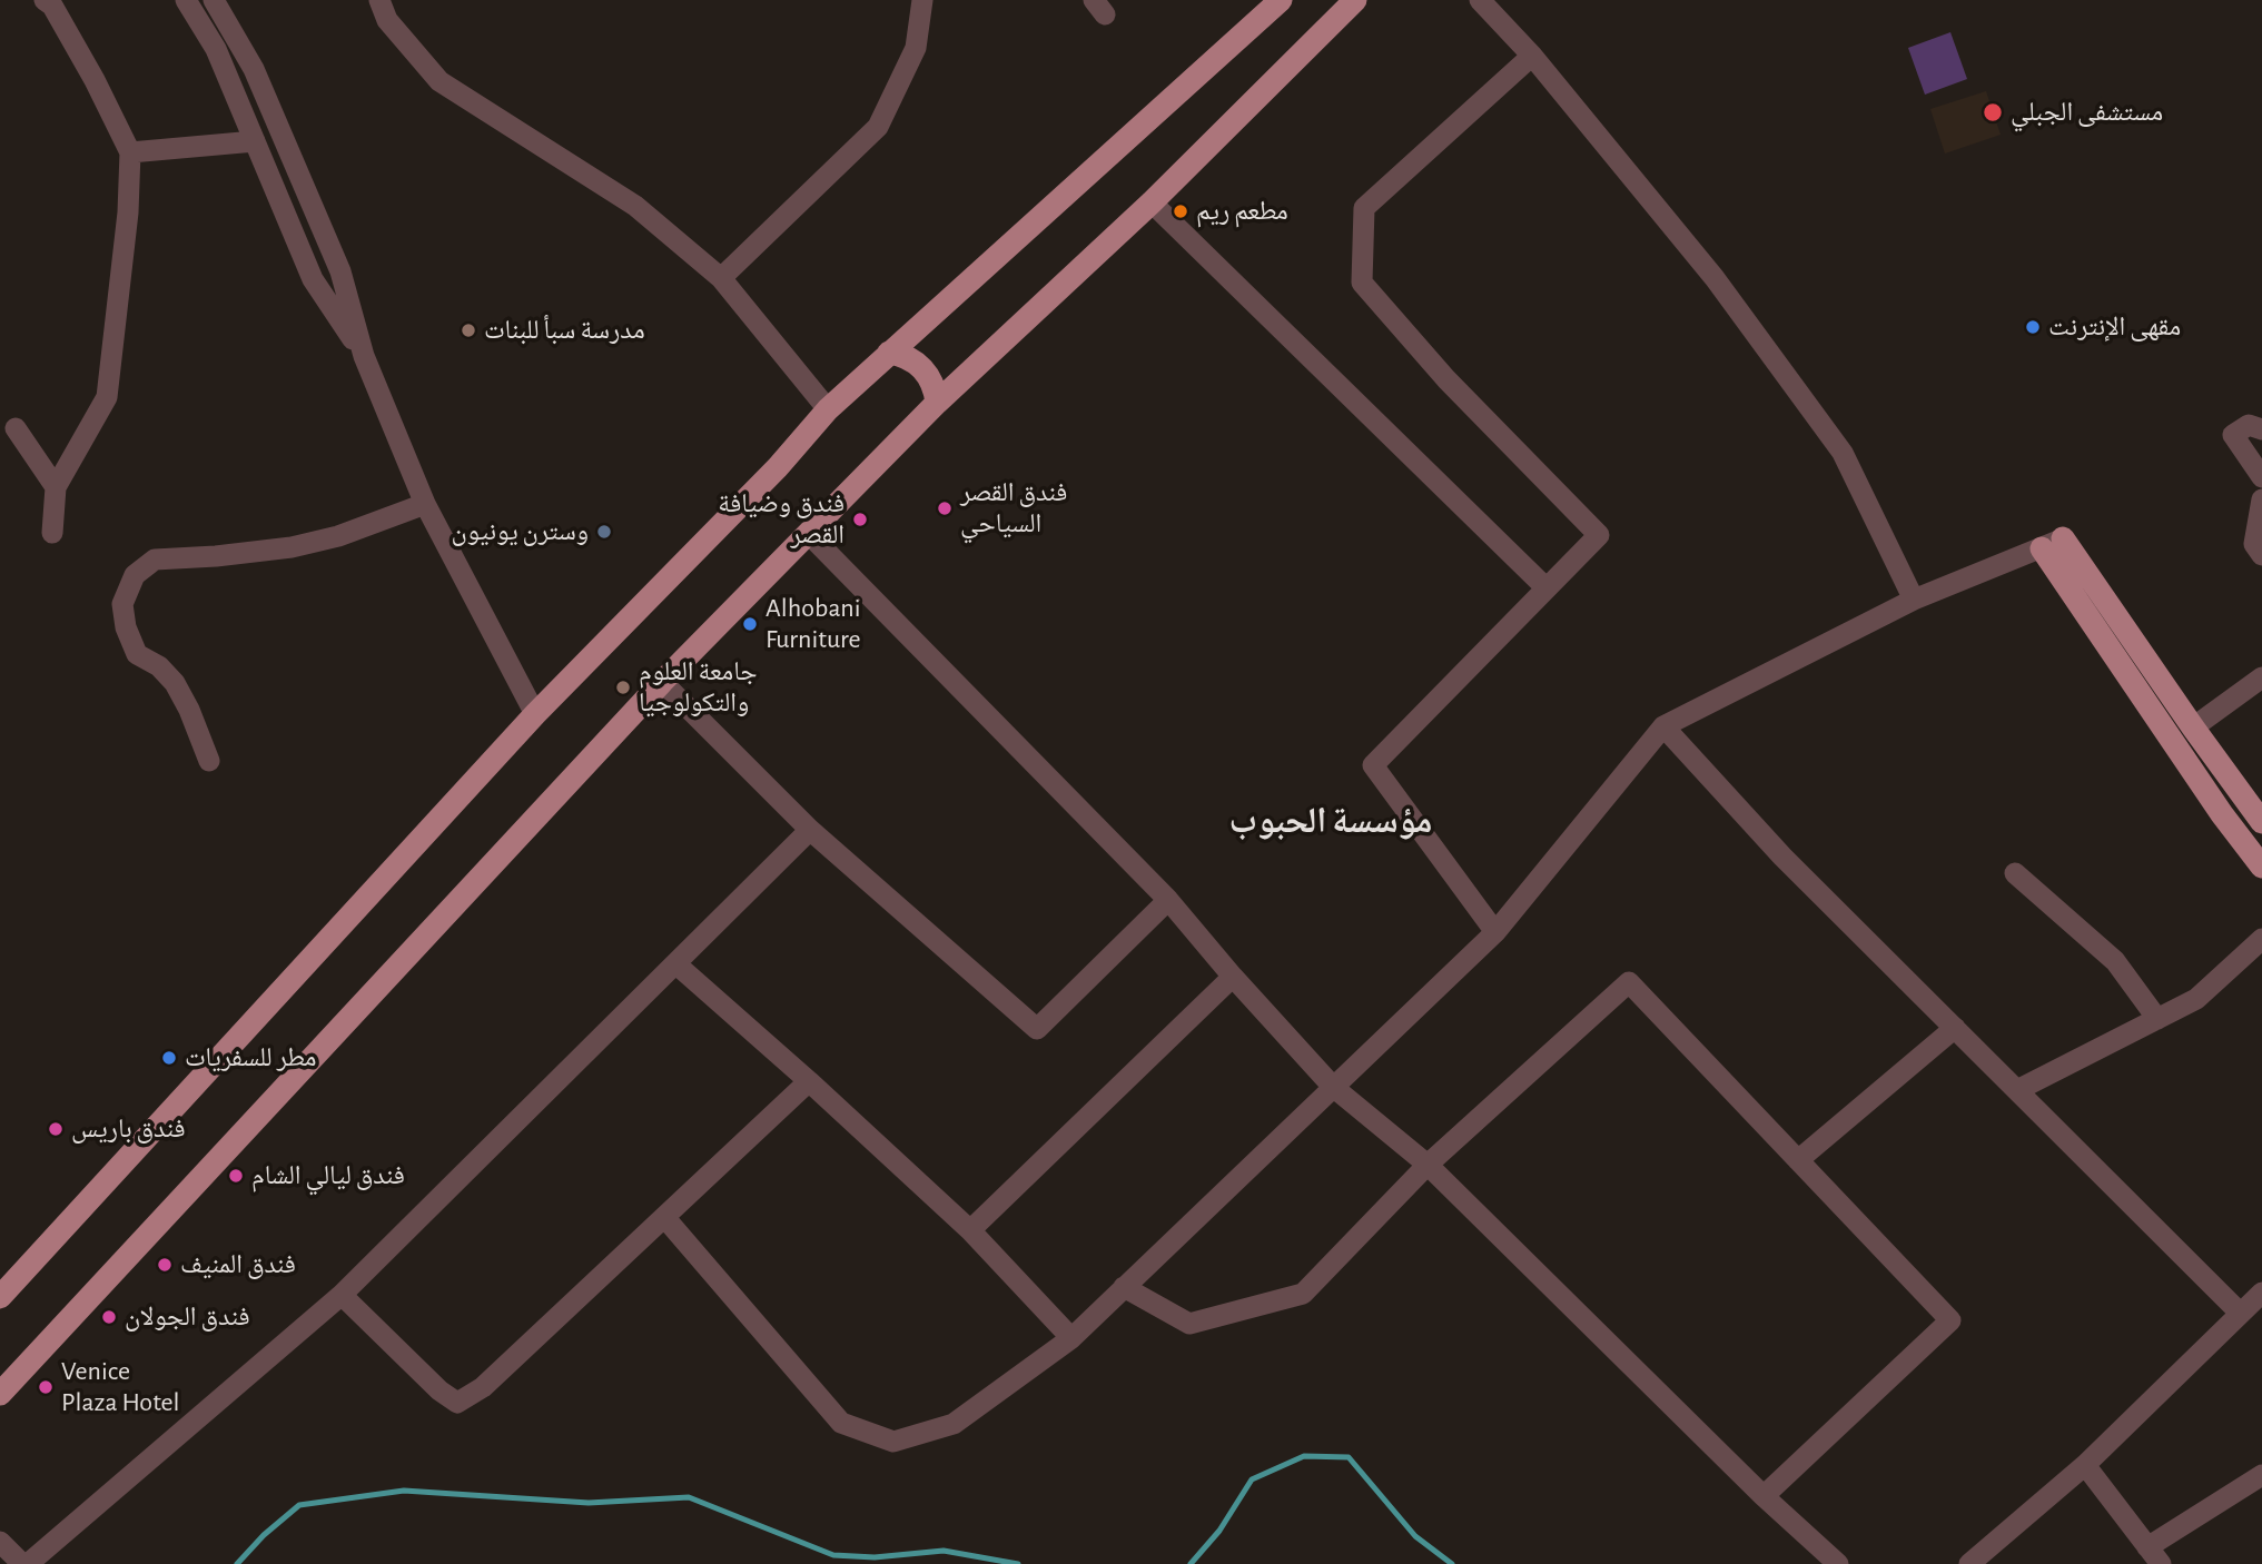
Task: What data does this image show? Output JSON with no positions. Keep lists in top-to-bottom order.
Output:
{
  "districts": ["مؤسسة الحبوب"],
  "places": [
    "مستشفى الجبلي",
    "مطعم ريم",
    "مقهى الإنترنت",
    "مدرسة سبأ للبنات",
    "فندق القصر السياحي",
    "فندق وضيافة القصر",
    "وسترن يونيون",
    "Alhobani Furniture",
    "جامعة العلوم والتكولوجيا",
    "مطر للسفريات",
    "فندق باريس",
    "فندق ليالي الشام",
    "فندق المنيف",
    "فندق الجولان",
    "Venice Plaza Hotel"
  ]
}
